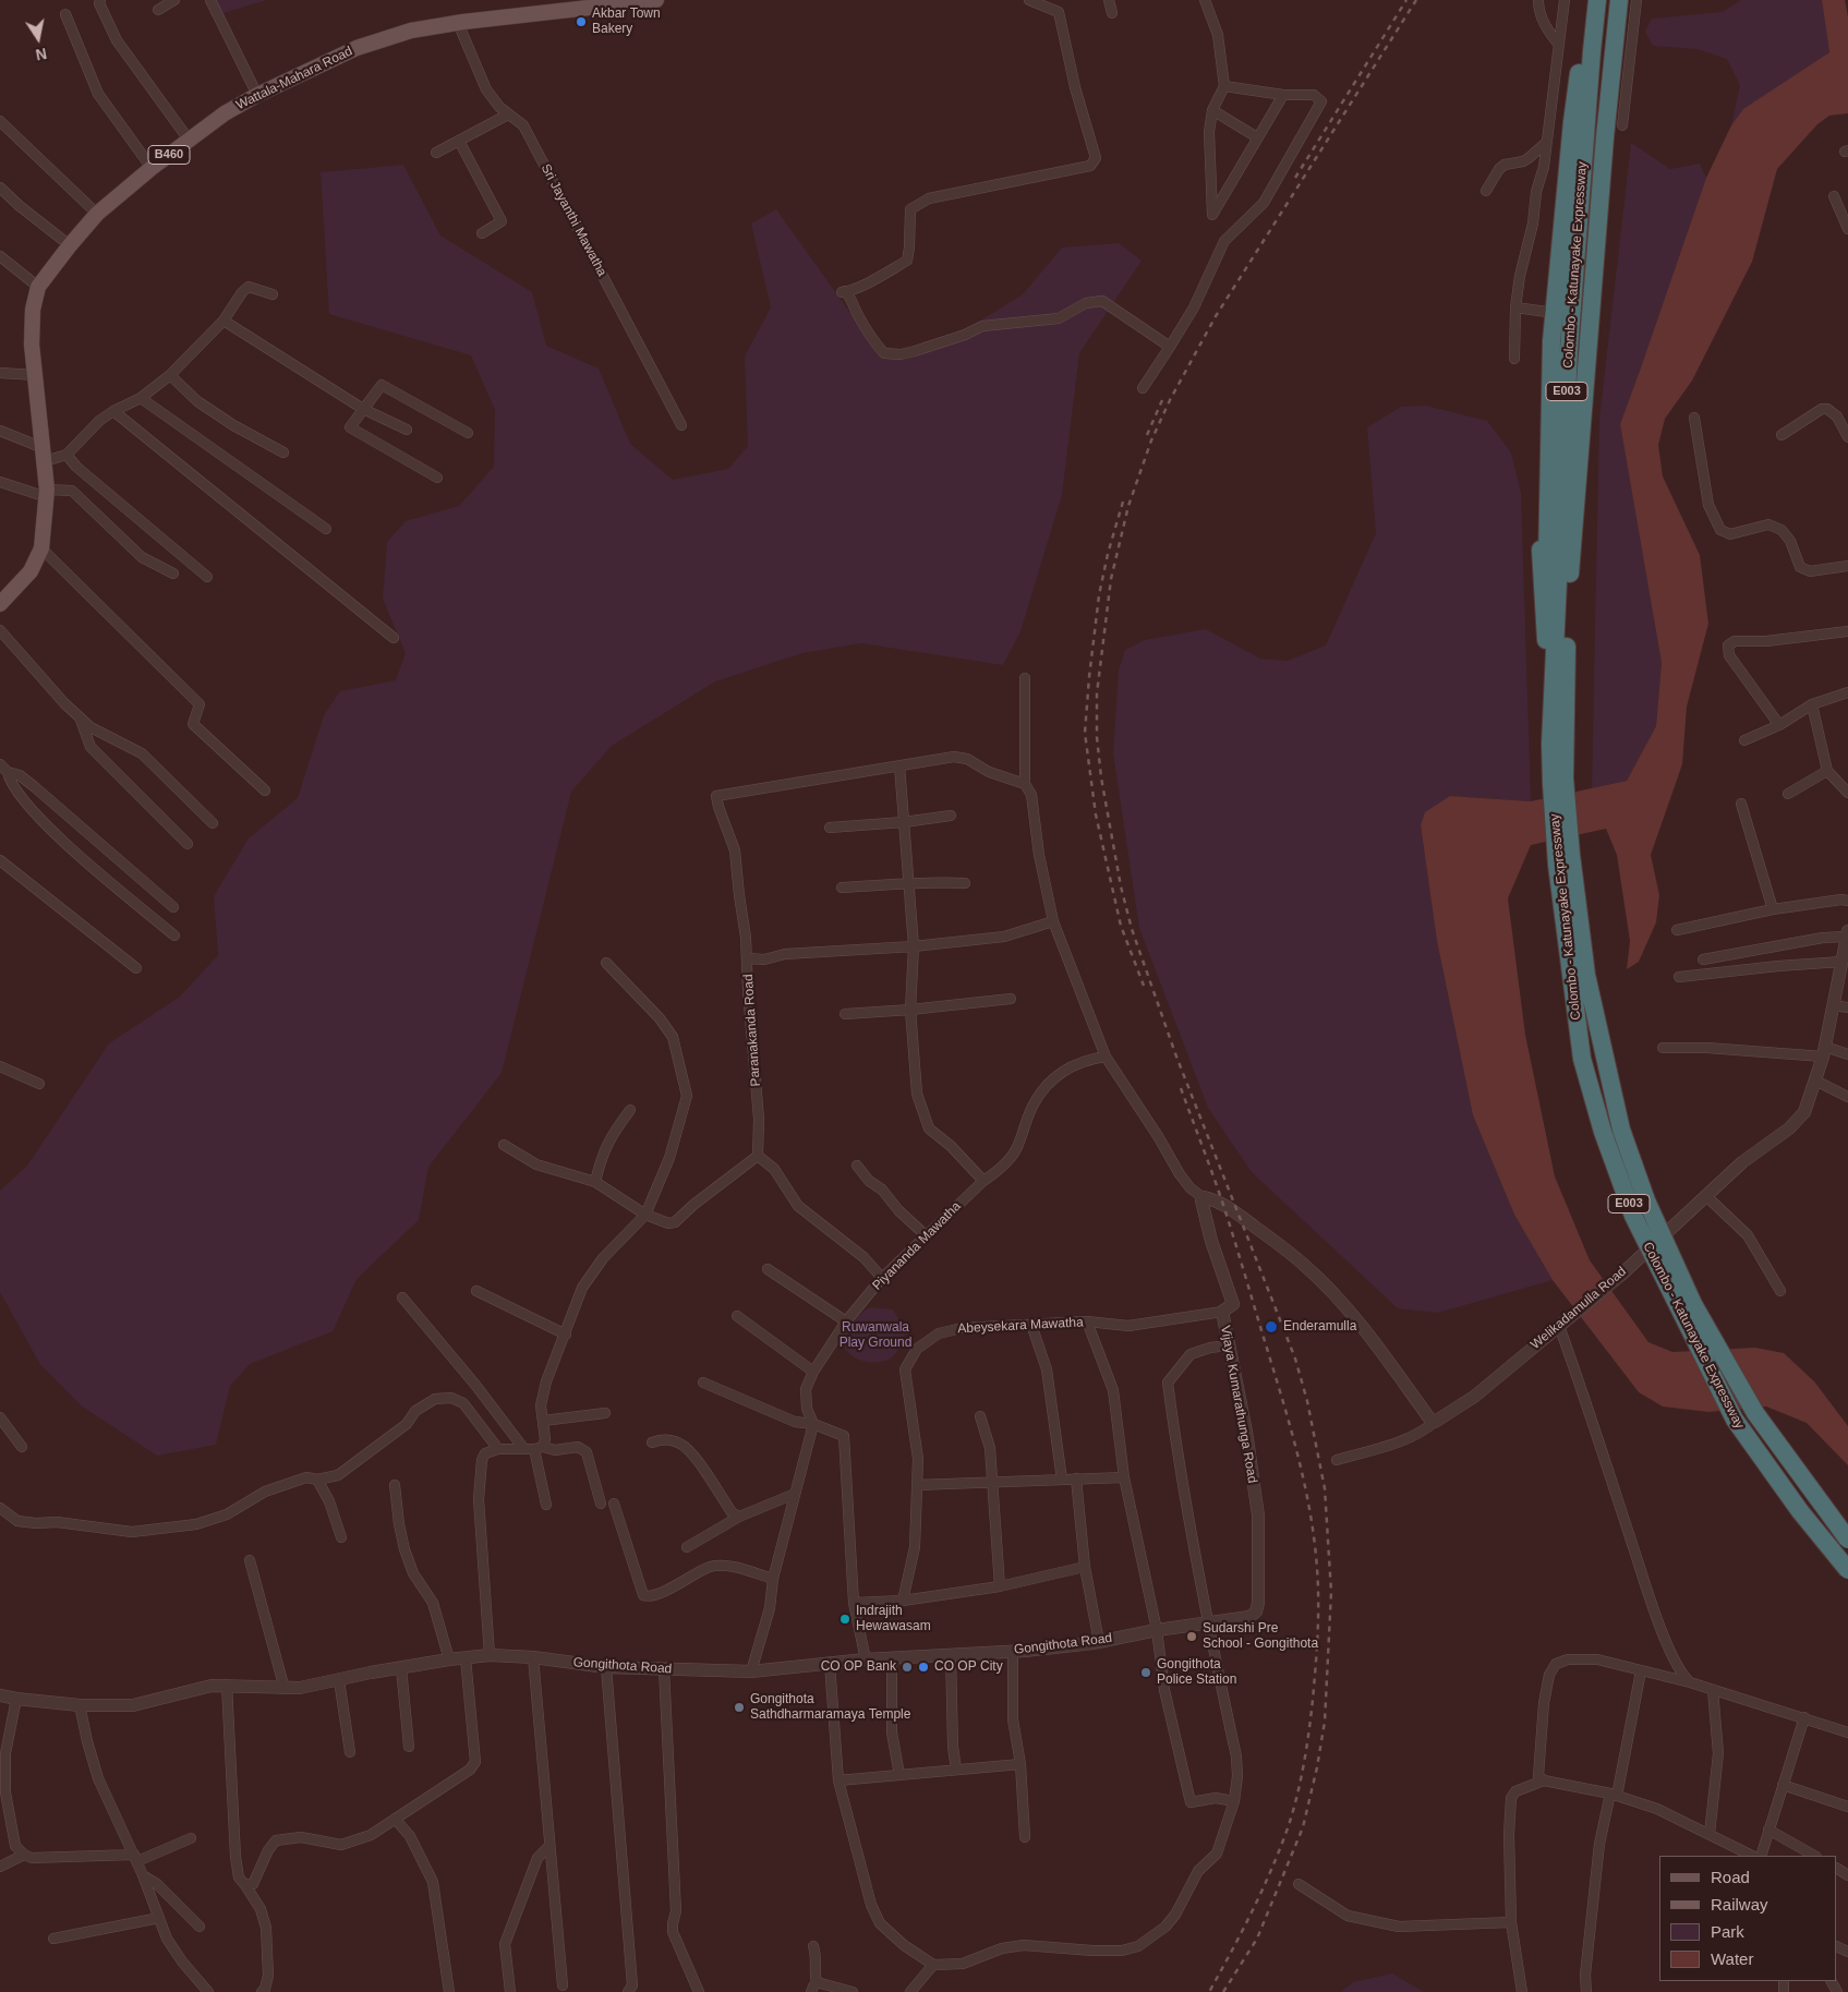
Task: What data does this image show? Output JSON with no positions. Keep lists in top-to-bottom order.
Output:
{
  "streets": {
    "highway": ["Colombo - Katunayake Expressway", "E003"],
    "main road": ["Wattala-Mahara Road", "B460"],
    "street": [
      "Sri Jayanthi Mawatha",
      "Paranakanda Road",
      "Piyananda Mawatha",
      "Welikadamulla Road",
      "Abeysekara Mawatha",
      "Vijaya Kumarathunga Road",
      "Gongithota Road"
    ]
  },
  "crossings": [
    ["Wattala-Mahara Road", "Sri Jayanthi Mawatha"],
    ["Abeysekara Mawatha", "Vijaya Kumarathunga Road"],
    ["Vijaya Kumarathunga Road", "Gongithota Road"]
  ],
  "parks": ["Ruwanwala Play Ground"],
  "places": [
    "Akbar Town Bakery",
    "Enderamulla",
    "Indrajith Hewawasam",
    "Sudarshi Pre School - Gongithota",
    "CO OP Bank",
    "CO OP City",
    "Gongithota Police Station",
    "Gongithota Sathdharmaramaya Temple"
  ],
  "legend": [
    "Road",
    "Railway",
    "Park",
    "Water"
  ],
  "north": "bottom"
}
